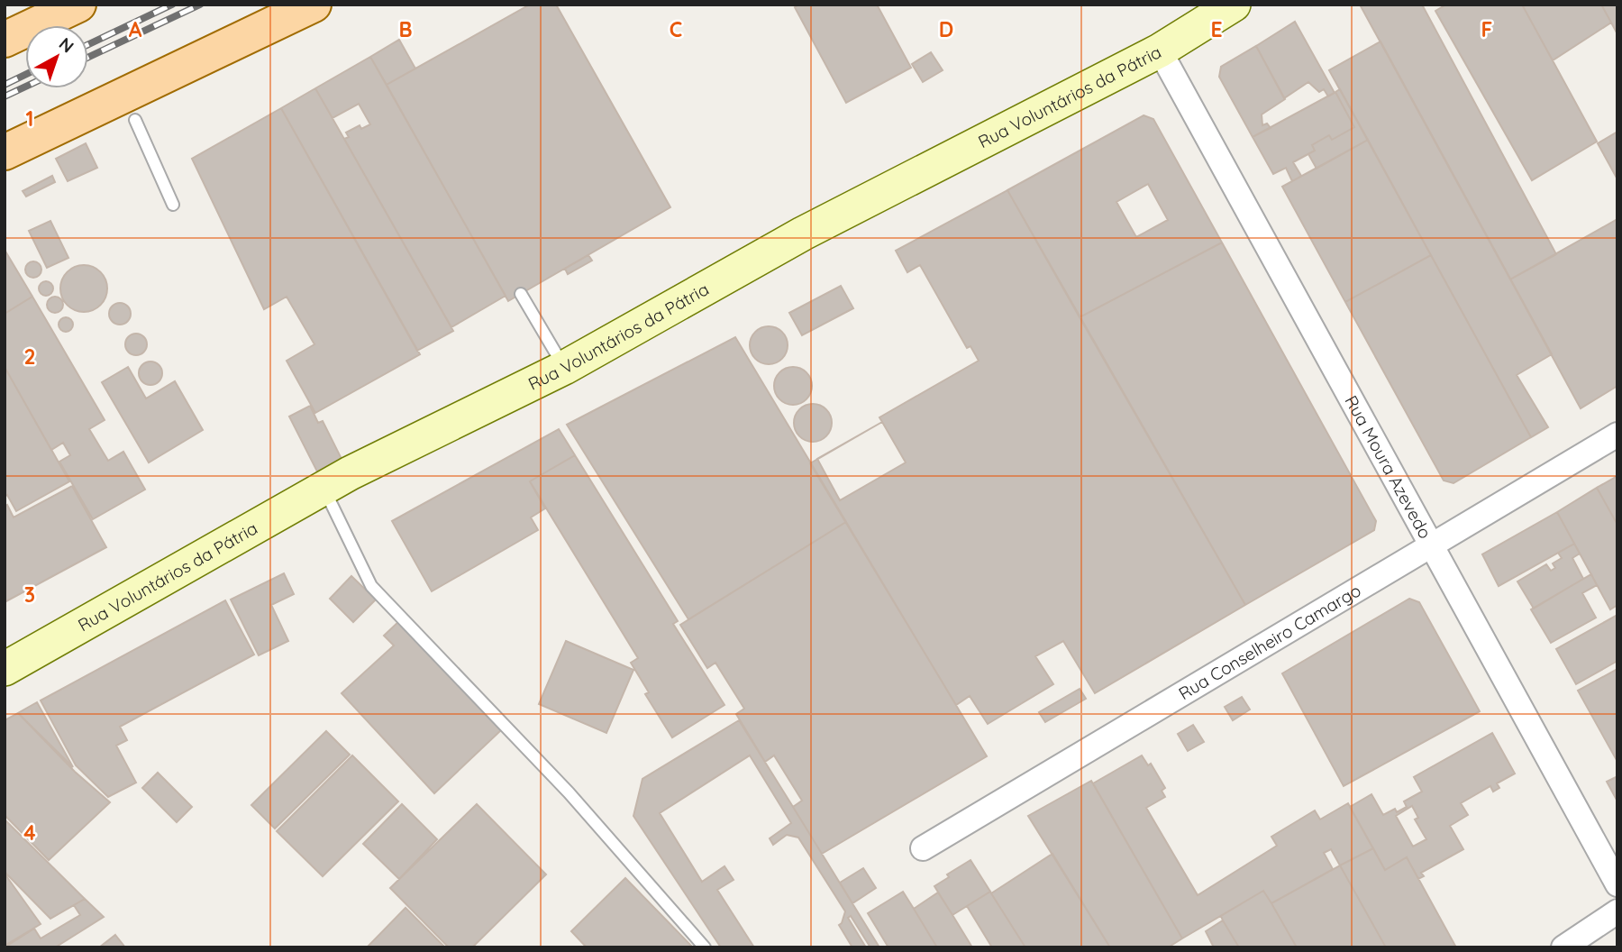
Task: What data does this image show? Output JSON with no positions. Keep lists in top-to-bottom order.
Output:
{
  "streets": {
    "main road": ["Rua Voluntários da Pátria"],
    "street": ["Rua Moura Azevedo", "Rua Conselheiro Camargo"]
  },
  "crossings": [
    ["Rua Voluntários da Pátria", "Rua Moura Azevedo"],
    ["Rua Moura Azevedo", "Rua Conselheiro Camargo"]
  ],
  "north": "top right",
  "grid": {
    "columns": [
      "A",
      "B",
      "C",
      "D",
      "E",
      "F"
    ],
    "rows": [
      "1",
      "2",
      "3",
      "4"
    ]
  }
}
